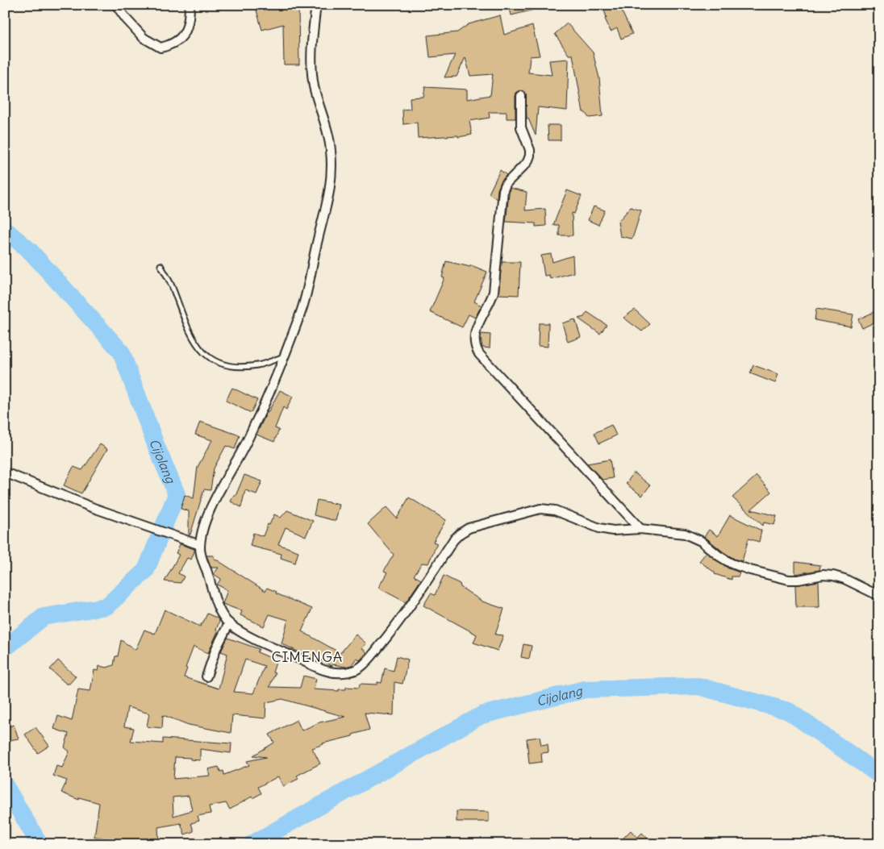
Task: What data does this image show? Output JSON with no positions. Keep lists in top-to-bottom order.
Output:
{
  "districts": ["CIMENGA"],
  "water": ["Cijolang"]
}
